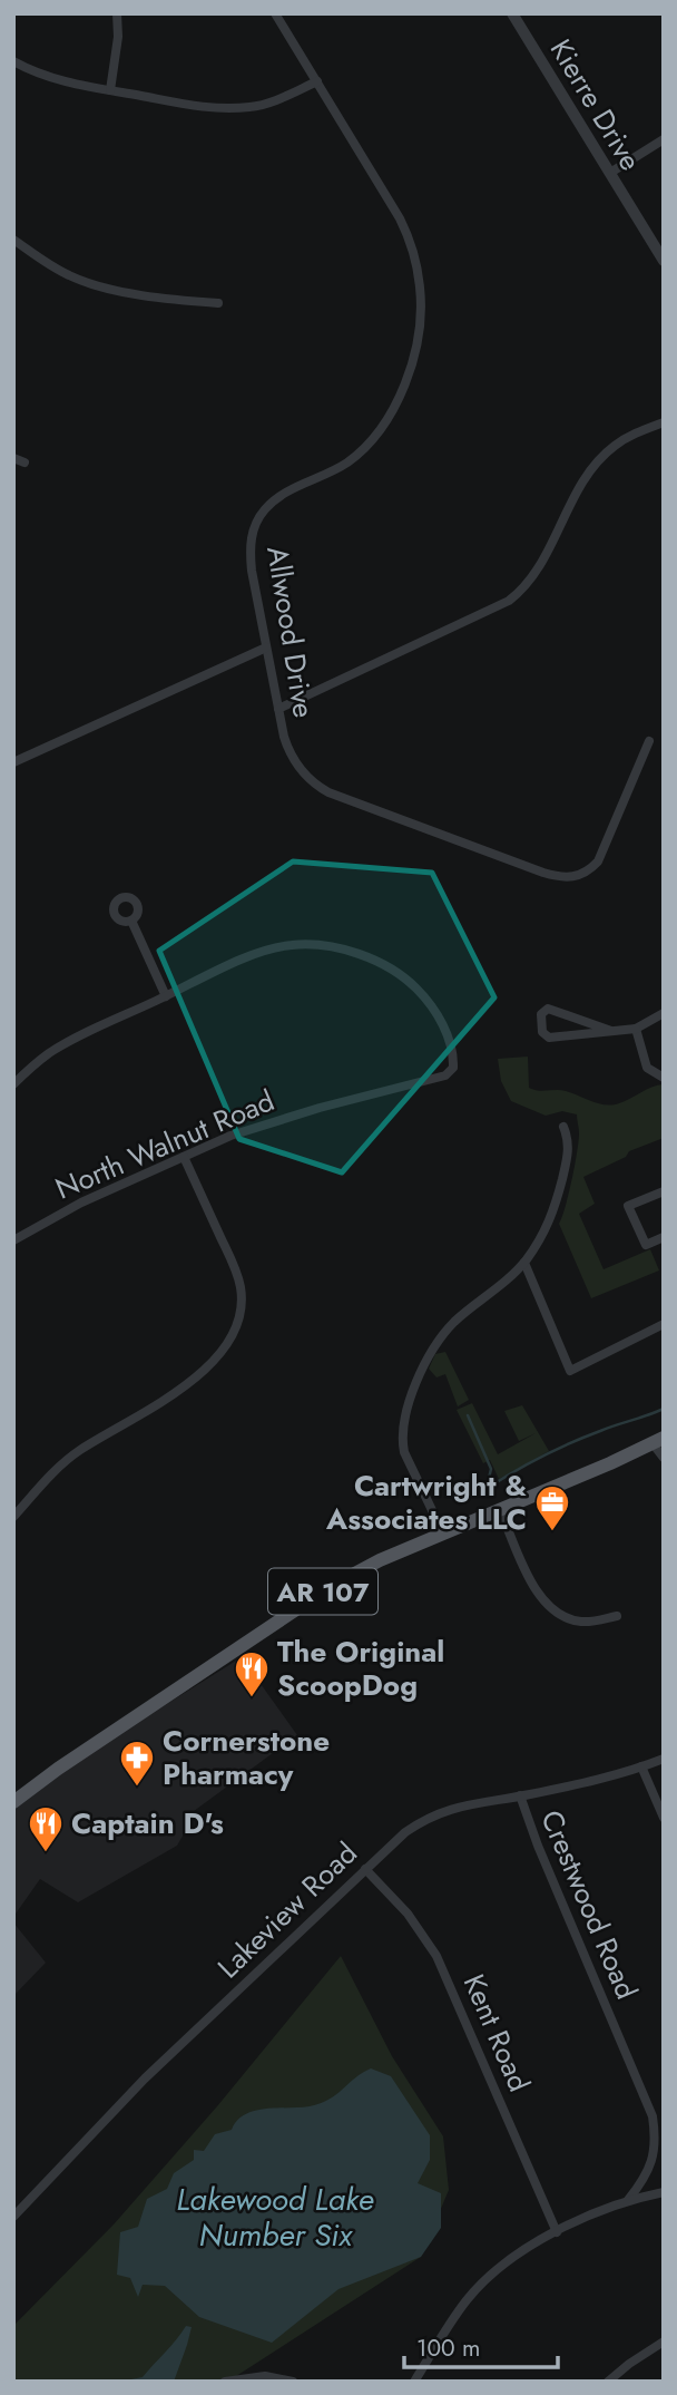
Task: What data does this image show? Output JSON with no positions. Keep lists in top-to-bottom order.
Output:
{
  "streets": {
    "main road": ["AR 107"],
    "street": [
      "Kierre Drive",
      "Allwood Drive",
      "North Walnut Road",
      "Crestwood Road",
      "Lakeview Road",
      "Kent Road"
    ]
  },
  "crossings": [
    ["Crestwood Road", "Lakeview Road"],
    ["Lakeview Road", "Kent Road"]
  ],
  "water": ["Lakewood Lake Number Six"],
  "places": {
    "office": ["Cartwright & Associates LLC"],
    "restaurant": ["The Original ScoopDog", "Captain D's"],
    "pharmacy": ["Cornerstone Pharmacy"]
  },
  "scale_bar": "100 m"
}
